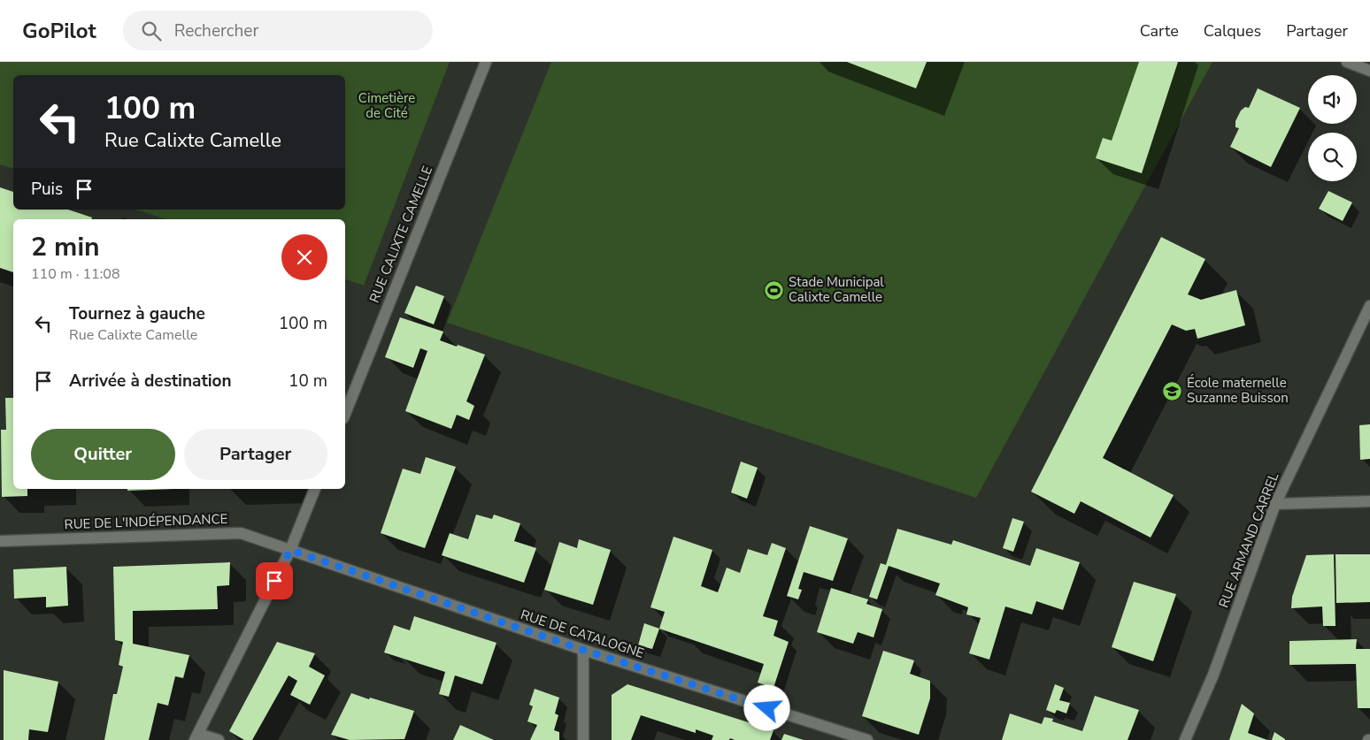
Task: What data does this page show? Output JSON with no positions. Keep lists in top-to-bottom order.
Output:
{
  "streets": {
    "street": [
      "RUE CALIXTE CAMELLE",
      "RUE DE L'INDÉPENDANCE",
      "RUE ARMAND CARREL",
      "RUE DE CATALOGNE"
    ]
  },
  "crossings": [
    ["RUE DE L'INDÉPENDANCE", "RUE DE CATALOGNE"]
  ],
  "parks": ["Cimetière de Cité"],
  "places": {
    "sports": ["Stade Municipal Calixte Camelle"],
    "school or university": ["École maternelle Suzanne Buisson"]
  },
  "page": {
    "header": "GoPilot",
    "search": "Rechercher",
    "nav": ["Carte", "Calques", "Partager"],
    "turn": ["100 m", "Rue Calixte Camelle"],
    "then": "Puis",
    "heading": ["2 min", "110 m · 11:08"],
    "list": [
      {
        "name": "Tournez à gauche",
        "note": "Rue Calixte Camelle",
        "value": "100 m"
      },
      {
        "name": "Arrivée à destination",
        "value": "10 m"
      }
    ],
    "buttons": ["Quitter", "Partager"]
  }
}
